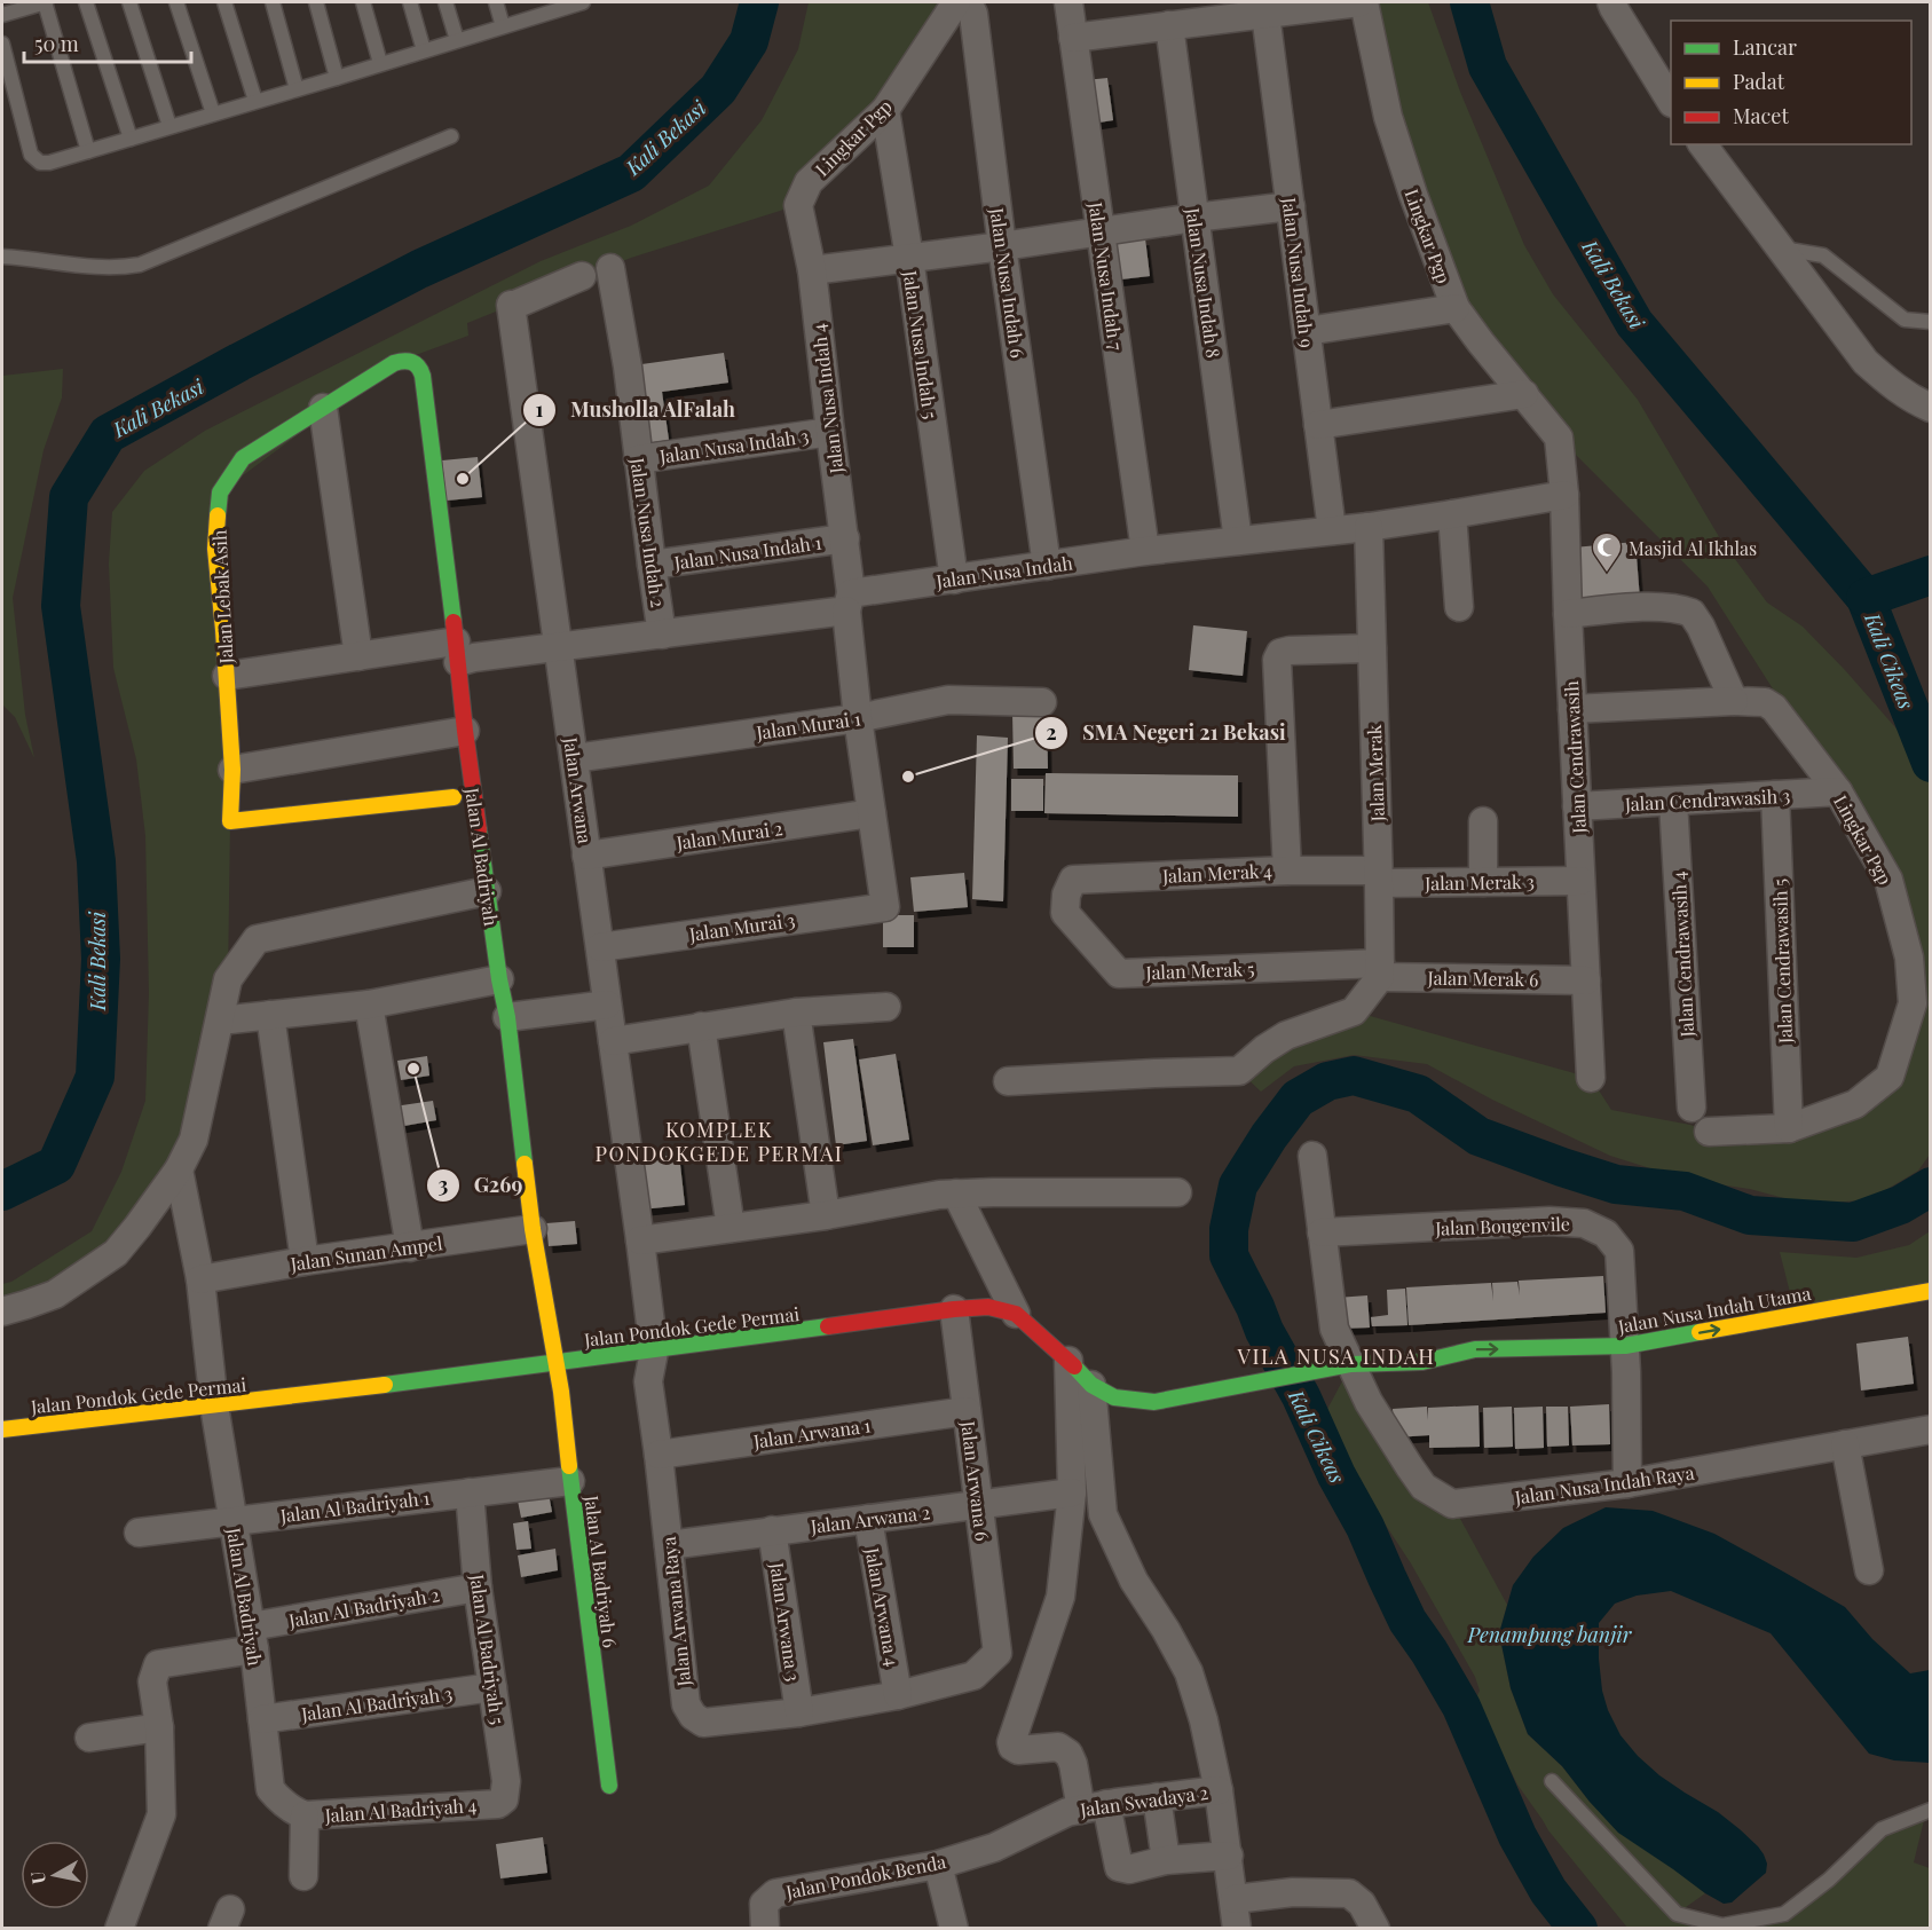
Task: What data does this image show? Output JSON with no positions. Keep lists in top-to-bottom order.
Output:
{
  "streets": {
    "street": [
      "Lingkar Pgp",
      "Jalan Nusa Indah 9",
      "Jalan Nusa Indah 7",
      "Jalan Nusa Indah 6",
      "Jalan Nusa Indah 8",
      "Jalan Nusa Indah 5",
      "Jalan Nusa Indah 4",
      "Jalan Nusa Indah 3",
      "Jalan Nusa Indah 2",
      "Jalan Nusa Indah 1",
      "Jalan Nusa Indah",
      "Jalan Lebak Asih",
      "Jalan Murai 1",
      "Jalan Cendrawasih",
      "Jalan Merak",
      "Jalan Arwana",
      "Jalan Cendrawasih 3",
      "Jalan Murai 2",
      "Jalan Al Badriyah",
      "Jalan Merak 4",
      "Jalan Merak 3",
      "Jalan Murai 3",
      "Jalan Cendrawasih 4",
      "Jalan Cendrawasih 5",
      "Jalan Merak 5",
      "Jalan Merak 6",
      "Jalan Bougenvile",
      "Jalan Sunan Ampel",
      "Jalan Nusa Indah Utama",
      "Jalan Pondok Gede Permai",
      "Jalan Arwana 1",
      "Jalan Arwana 6",
      "Jalan Nusa Indah Raya",
      "Jalan Al Badriyah 1",
      "Jalan Arwana 2",
      "Jalan Al Badriyah 6",
      "Jalan Al Badriyah 2",
      "Jalan Arwana 4",
      "Jalan Arwana Raya",
      "Jalan Arwana 3",
      "Jalan Al Badriyah 5",
      "Jalan Al Badriyah 3",
      "Jalan Swadaya 2",
      "Jalan Al Badriyah 4",
      "Jalan Pondok Benda"
    ]
  },
  "crossings": [
    ["Lingkar Pgp", "Jalan Nusa Indah 5"],
    ["Lingkar Pgp", "Jalan Nusa Indah 4"],
    ["Lingkar Pgp", "Jalan Cendrawasih"],
    ["Lingkar Pgp", "Jalan Cendrawasih 3"],
    ["Lingkar Pgp", "Jalan Cendrawasih 5"],
    ["Jalan Nusa Indah 9", "Jalan Nusa Indah"],
    ["Jalan Nusa Indah 7", "Jalan Nusa Indah"],
    ["Jalan Nusa Indah 6", "Jalan Nusa Indah"],
    ["Jalan Nusa Indah 8", "Jalan Nusa Indah"],
    ["Jalan Nusa Indah 5", "Jalan Nusa Indah"],
    ["Jalan Nusa Indah 4", "Jalan Nusa Indah 3"],
    ["Jalan Nusa Indah 4", "Jalan Nusa Indah 1"],
    ["Jalan Nusa Indah 4", "Jalan Nusa Indah"],
    ["Jalan Nusa Indah 4", "Jalan Murai 1"],
    ["Jalan Nusa Indah 4", "Jalan Murai 2"],
    ["Jalan Nusa Indah 4", "Jalan Murai 3"],
    ["Jalan Nusa Indah 3", "Jalan Nusa Indah 2"],
    ["Jalan Nusa Indah 2", "Jalan Nusa Indah 1"],
    ["Jalan Nusa Indah 2", "Jalan Nusa Indah"],
    ["Jalan Nusa Indah", "Jalan Lebak Asih"],
    ["Jalan Nusa Indah", "Jalan Cendrawasih"],
    ["Jalan Nusa Indah", "Jalan Merak"],
    ["Jalan Nusa Indah", "Jalan Arwana"],
    ["Jalan Nusa Indah", "Jalan Al Badriyah"],
    ["Jalan Lebak Asih", "Jalan Al Badriyah"],
    ["Jalan Murai 1", "Jalan Arwana"],
    ["Jalan Cendrawasih", "Jalan Cendrawasih 3"],
    ["Jalan Cendrawasih", "Jalan Merak 3"],
    ["Jalan Cendrawasih", "Jalan Merak 6"],
    ["Jalan Merak", "Jalan Merak 4"],
    ["Jalan Merak", "Jalan Merak 3"],
    ["Jalan Merak", "Jalan Merak 5"],
    ["Jalan Merak", "Jalan Merak 6"],
    ["Jalan Arwana", "Jalan Murai 2"],
    ["Jalan Arwana", "Jalan Murai 3"],
    ["Jalan Arwana", "Jalan Pondok Gede Permai"],
    ["Jalan Arwana", "Jalan Arwana Raya"],
    ["Jalan Cendrawasih 3", "Jalan Cendrawasih 4"],
    ["Jalan Cendrawasih 3", "Jalan Cendrawasih 5"],
    ["Jalan Al Badriyah", "Jalan Sunan Ampel"],
    ["Jalan Al Badriyah", "Jalan Pondok Gede Permai"],
    ["Jalan Al Badriyah", "Jalan Al Badriyah 1"],
    ["Jalan Al Badriyah", "Jalan Al Badriyah 6"],
    ["Jalan Al Badriyah", "Jalan Al Badriyah 2"],
    ["Jalan Al Badriyah", "Jalan Al Badriyah 3"],
    ["Jalan Al Badriyah", "Jalan Al Badriyah 4"],
    ["Jalan Merak 4", "Jalan Merak 3"],
    ["Jalan Merak 4", "Jalan Merak 5"],
    ["Jalan Merak 5", "Jalan Merak 6"],
    ["Jalan Bougenvile", "Jalan Nusa Indah Utama"],
    ["Jalan Bougenvile", "Jalan Nusa Indah Raya"],
    ["Jalan Nusa Indah Utama", "Jalan Nusa Indah Raya"],
    ["Jalan Pondok Gede Permai", "Jalan Arwana 6"],
    ["Jalan Pondok Gede Permai", "Jalan Al Badriyah 6"],
    ["Jalan Pondok Gede Permai", "Jalan Arwana Raya"],
    ["Jalan Arwana 1", "Jalan Arwana 6"],
    ["Jalan Arwana 1", "Jalan Arwana Raya"],
    ["Jalan Arwana 6", "Jalan Arwana 2"],
    ["Jalan Arwana 6", "Jalan Arwana Raya"],
    ["Jalan Al Badriyah 1", "Jalan Al Badriyah 6"],
    ["Jalan Al Badriyah 1", "Jalan Al Badriyah 5"],
    ["Jalan Arwana 2", "Jalan Arwana 4"],
    ["Jalan Arwana 2", "Jalan Arwana Raya"],
    ["Jalan Arwana 2", "Jalan Arwana 3"],
    ["Jalan Al Badriyah 2", "Jalan Al Badriyah 5"],
    ["Jalan Arwana 4", "Jalan Arwana Raya"],
    ["Jalan Arwana Raya", "Jalan Arwana 3"],
    ["Jalan Al Badriyah 5", "Jalan Al Badriyah 3"],
    ["Jalan Al Badriyah 5", "Jalan Al Badriyah 4"],
    ["Jalan Swadaya 2", "Jalan Pondok Benda"]
  ],
  "one_way": ["Jalan Nusa Indah Utama"],
  "districts": ["KOMPLEK PONDOKGEDE PERMAI", "VILA NUSA INDAH"],
  "water": ["Kali Bekasi", "Kali Cikeas", "Penampung banjir"],
  "places": {
    "other": ["Musholla AlFalah", "SMA Negeri 21 Bekasi", "G269"],
    "mosque": ["Masjid Al Ikhlas"]
  },
  "legend": ["Lancar", "Padat", "Macet"],
  "scale_bar": "50 m",
  "north": "left"
}
